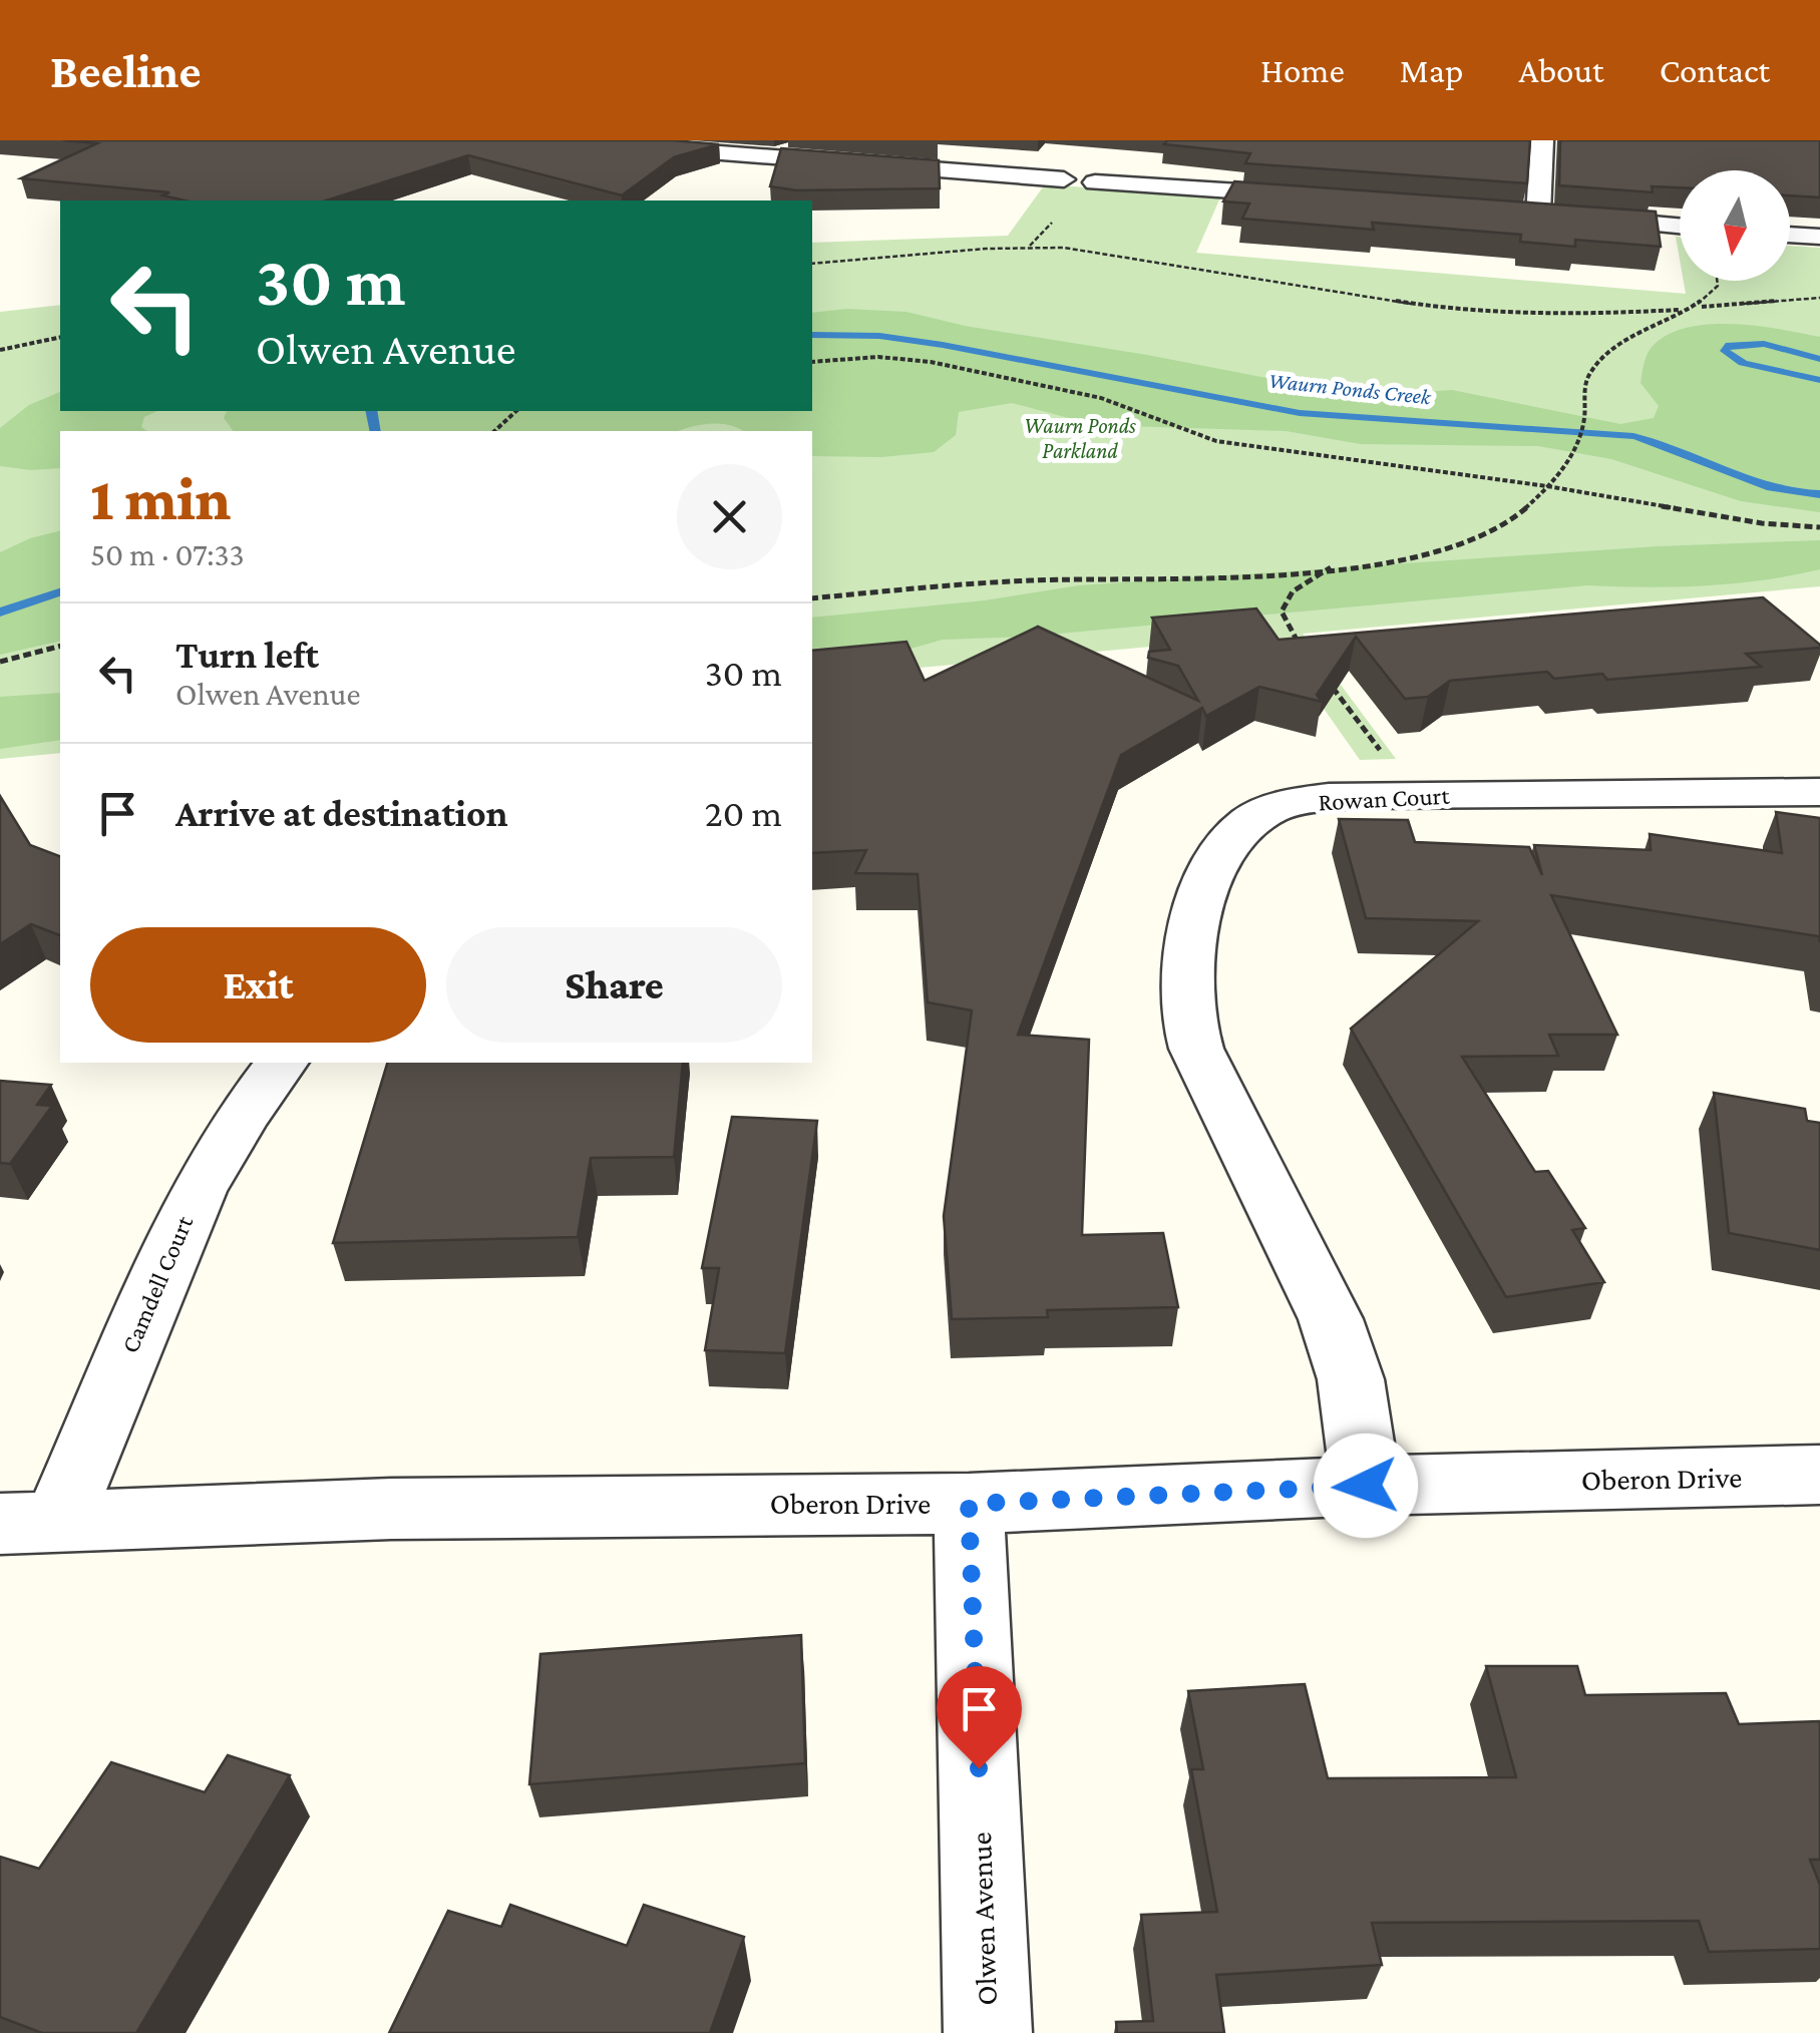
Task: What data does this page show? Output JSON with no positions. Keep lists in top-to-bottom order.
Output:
{
  "streets": {
    "street": [
      "Rowan Court",
      "Camdell Court",
      "Oberon Drive",
      "Olwen Avenue"
    ]
  },
  "crossings": [
    ["Rowan Court", "Oberon Drive"],
    ["Camdell Court", "Oberon Drive"],
    ["Oberon Drive", "Olwen Avenue"]
  ],
  "water": ["Waurn Ponds Creek"],
  "parks": ["Waurn Ponds Parkland"],
  "north": "bottom",
  "page": {
    "header": "Beeline",
    "nav": [
      "Home",
      "Map",
      "About",
      "Contact"
    ],
    "turn": ["30 m", "Olwen Avenue"],
    "heading": ["1 min", "50 m · 07:33"],
    "list": [
      {
        "name": "Turn left",
        "note": "Olwen Avenue",
        "value": "30 m"
      },
      {
        "name": "Arrive at destination",
        "value": "20 m"
      }
    ],
    "buttons": ["Exit", "Share"]
  }
}
